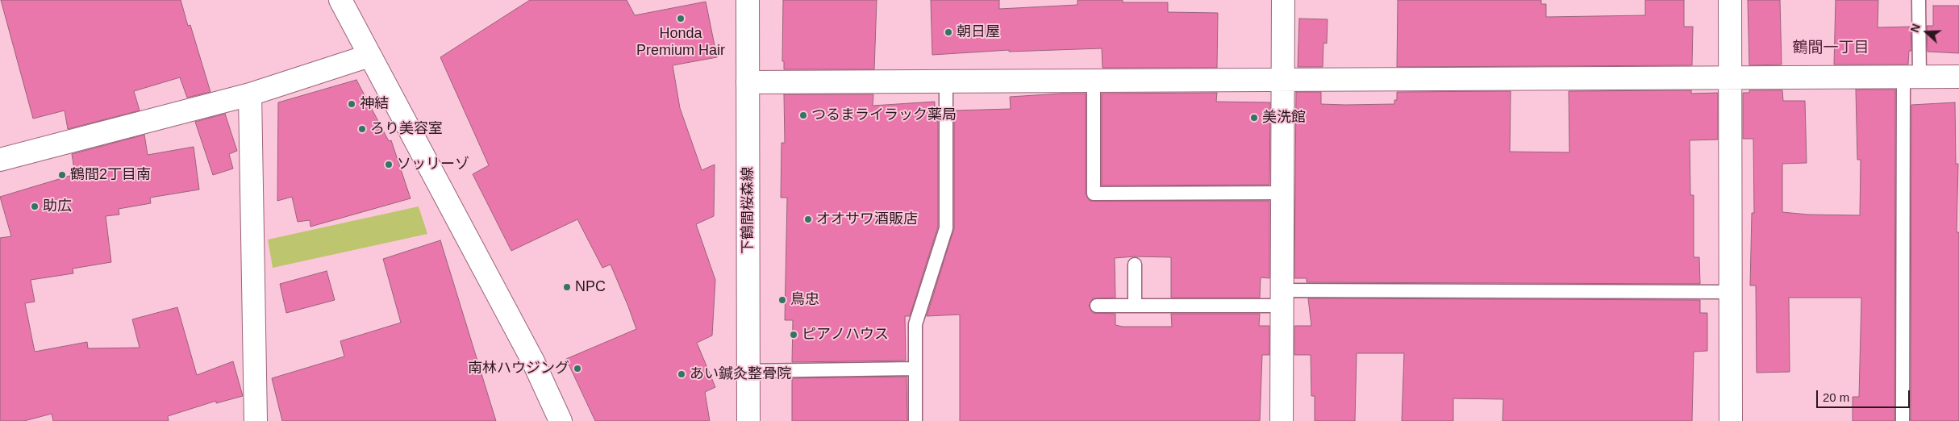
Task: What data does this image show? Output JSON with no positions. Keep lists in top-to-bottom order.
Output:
{
  "streets": {
    "street": ["下鶴間桜森線"]
  },
  "districts": ["鶴間一丁目"],
  "places": [
    "Honda Premium Hair",
    "朝日屋",
    "神結",
    "つるまライラック薬局",
    "美洗館",
    "ろり美容室",
    "ソッリーゾ",
    "鶴間2丁目南",
    "助広",
    "オオサワ酒販店",
    "NPC",
    "鳥忠",
    "ピアノハウス",
    "南林ハウジング",
    "あい鍼灸整骨院"
  ],
  "scale_bar": "20 m",
  "north": "left"
}
